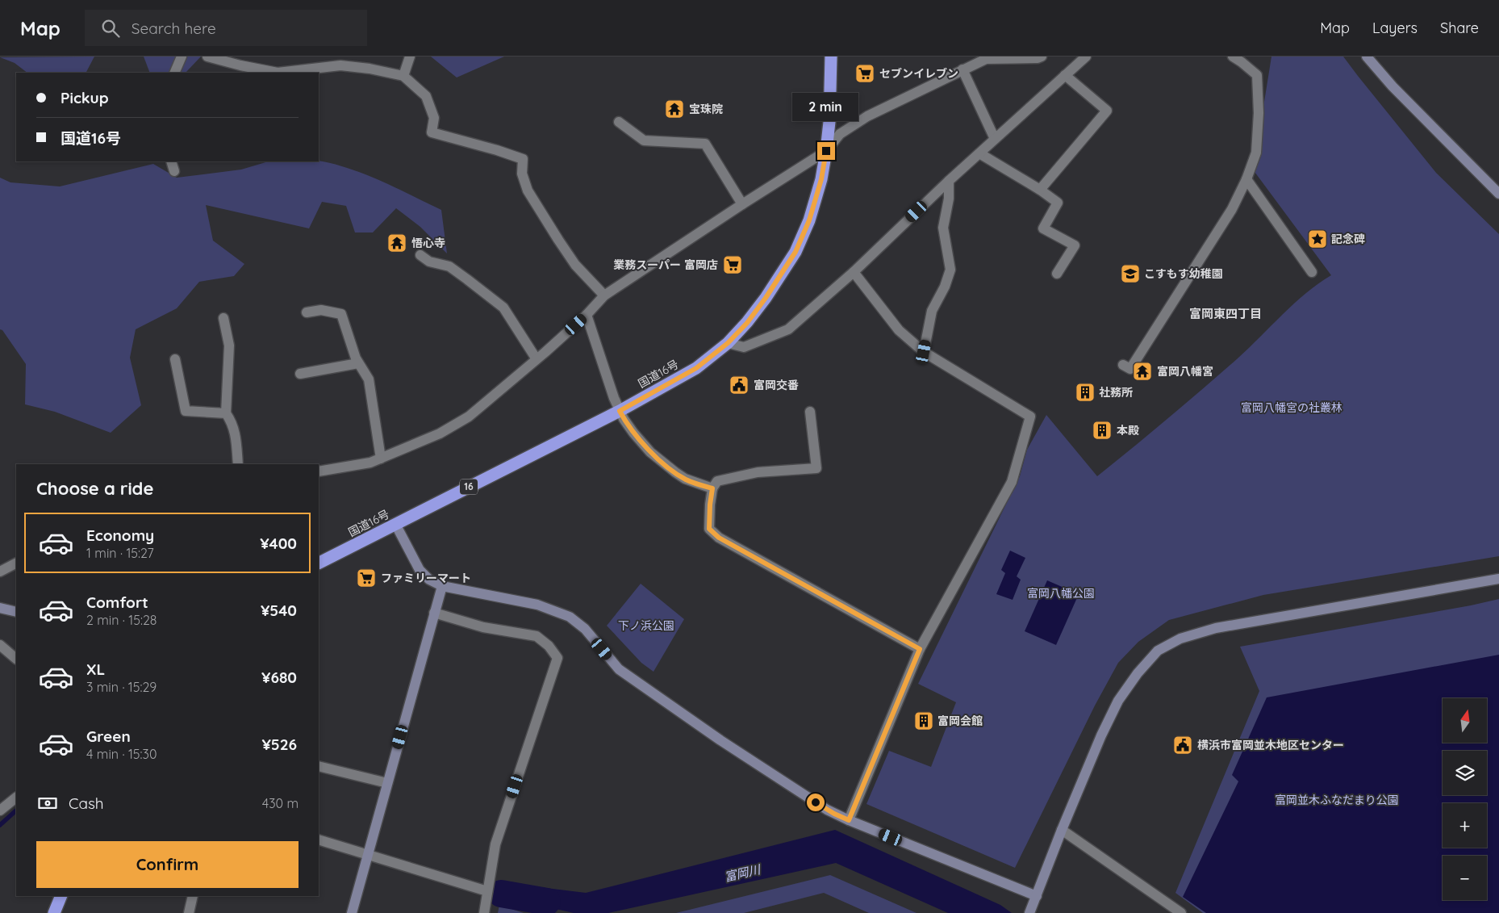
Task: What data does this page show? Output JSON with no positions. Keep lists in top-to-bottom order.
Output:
{
  "streets": {
    "highway": ["国道16号", "16"]
  },
  "districts": ["富岡東四丁目"],
  "water": ["富岡川"],
  "parks": [
    "富岡八幡宮の社叢林",
    "富岡八幡公園",
    "下ノ浜公園",
    "富岡並木ふなだまり公園"
  ],
  "places": {
    "supermarket": ["セブンイレブン", "業務スーパー 富岡店", "ファミリーマート"],
    "temple": ["宝珠院", "悟心寺", "富岡八幡宮"],
    "place": ["記念碑"],
    "school or university": ["こすもす幼稚園"],
    "public building": ["富岡交番", "横浜市富岡並木地区センター"],
    "building": ["社務所", "本殿", "富岡会館"]
  },
  "north": "top",
  "page": {
    "header": "Map",
    "search": "Search here",
    "nav": ["Map", "Layers", "Share"],
    "banner": ["Pickup", "国道16号"],
    "bubble": "2 min",
    "heading": "Choose a ride",
    "list": [
      {
        "name": "Economy",
        "note": "1 min · 15:27",
        "value": "¥400"
      },
      {
        "name": "Comfort",
        "note": "2 min · 15:28",
        "value": "¥540"
      },
      {
        "name": "XL",
        "note": "3 min · 15:29",
        "value": "¥680"
      },
      {
        "name": "Green",
        "note": "4 min · 15:30",
        "value": "¥526"
      }
    ],
    "map_buttons": ["+", "−"],
    "pay": ["Cash", "430 m"],
    "buttons": "Confirm"
  }
}
